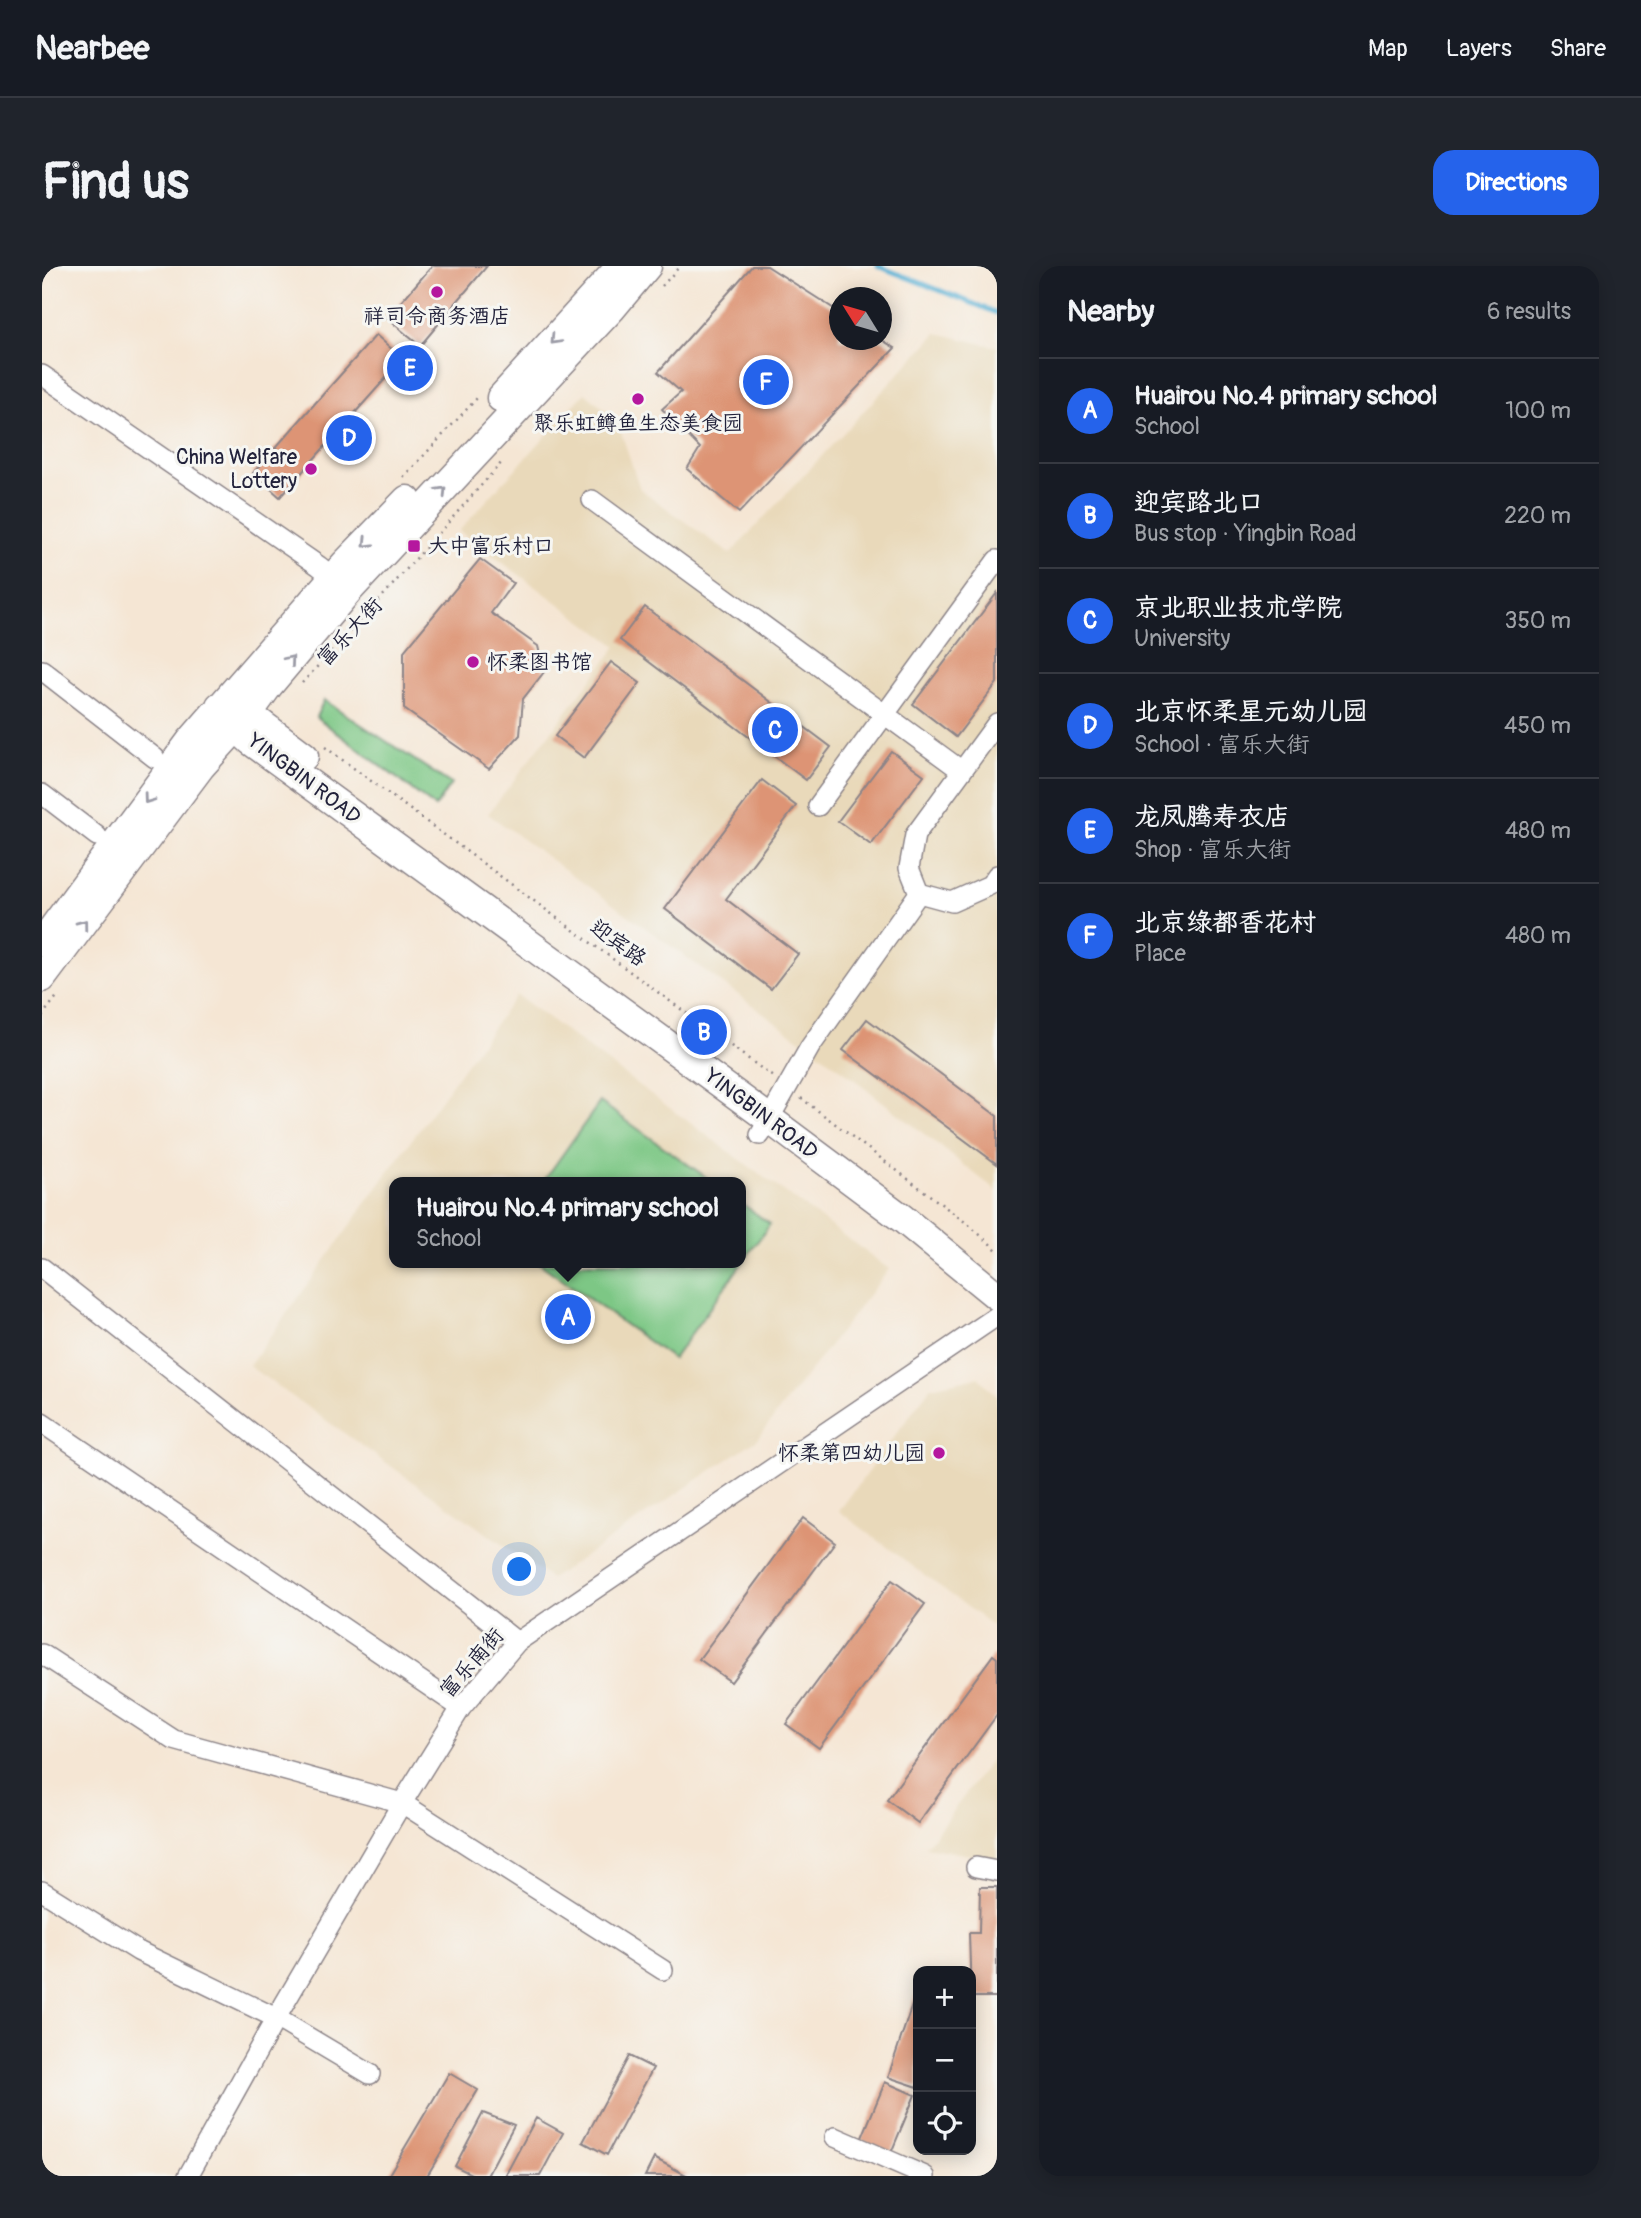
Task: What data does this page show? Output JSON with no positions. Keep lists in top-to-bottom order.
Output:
{
  "streets": {
    "main road": ["YINGBIN ROAD"],
    "street": ["富乐南街"],
    "path": ["富乐大街", "迎宾路"]
  },
  "crossings": [
    ["YINGBIN ROAD", "迎宾路"]
  ],
  "places": {
    "other": [
      "祥司令商务酒店",
      "聚乐虹鳟鱼生态美食园",
      "China Welfare Lottery",
      "怀柔图书馆",
      "怀柔第四幼儿园"
    ],
    "transit": ["大中富乐村口"]
  },
  "north": "top left",
  "page": {
    "header": "Nearbee",
    "nav": ["Map", "Layers", "Share"],
    "buttons": "Directions",
    "title": "Find us",
    "heading": ["Nearby", "6 results"],
    "pins": [
      "E",
      "F",
      "D",
      "C",
      "B",
      "A"
    ],
    "list": [
      {
        "mark": "A",
        "name": "Huairou No.4 primary school",
        "note": "School",
        "value": "100 m"
      },
      {
        "mark": "B",
        "name": "迎宾路北口",
        "note": "Bus stop · Yingbin Road",
        "value": "220 m"
      },
      {
        "mark": "C",
        "name": "京北职业技术学院",
        "note": "University",
        "value": "350 m"
      },
      {
        "mark": "D",
        "name": "北京怀柔星元幼儿园",
        "note": "School · 富乐大街",
        "value": "450 m"
      },
      {
        "mark": "E",
        "name": "龙凤腾寿衣店",
        "note": "Shop · 富乐大街",
        "value": "480 m"
      },
      {
        "mark": "F",
        "name": "北京绿都香花村",
        "note": "Place",
        "value": "480 m"
      }
    ],
    "popup": ["Huairou No.4 primary school", "School"],
    "map_buttons": ["+", "−"]
  }
}
